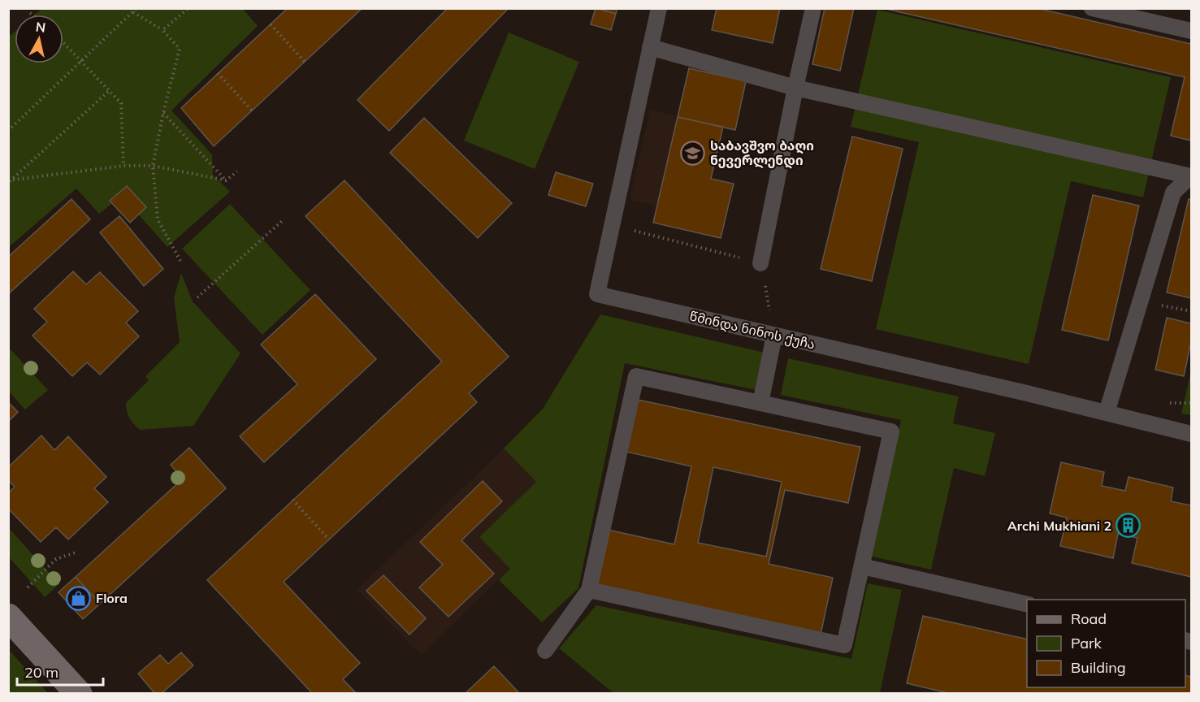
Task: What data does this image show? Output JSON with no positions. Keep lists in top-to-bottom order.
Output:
{
  "streets": {
    "lane": ["წმინდა ნინოს ქუჩა"]
  },
  "places": {
    "school or university": ["საბავშვო ბაღი ნევერლენდი"],
    "building": ["Archi Mukhiani 2"],
    "shop": ["Flora"]
  },
  "legend": ["Road", "Park", "Building"],
  "scale_bar": "20 m",
  "north": "top"
}
